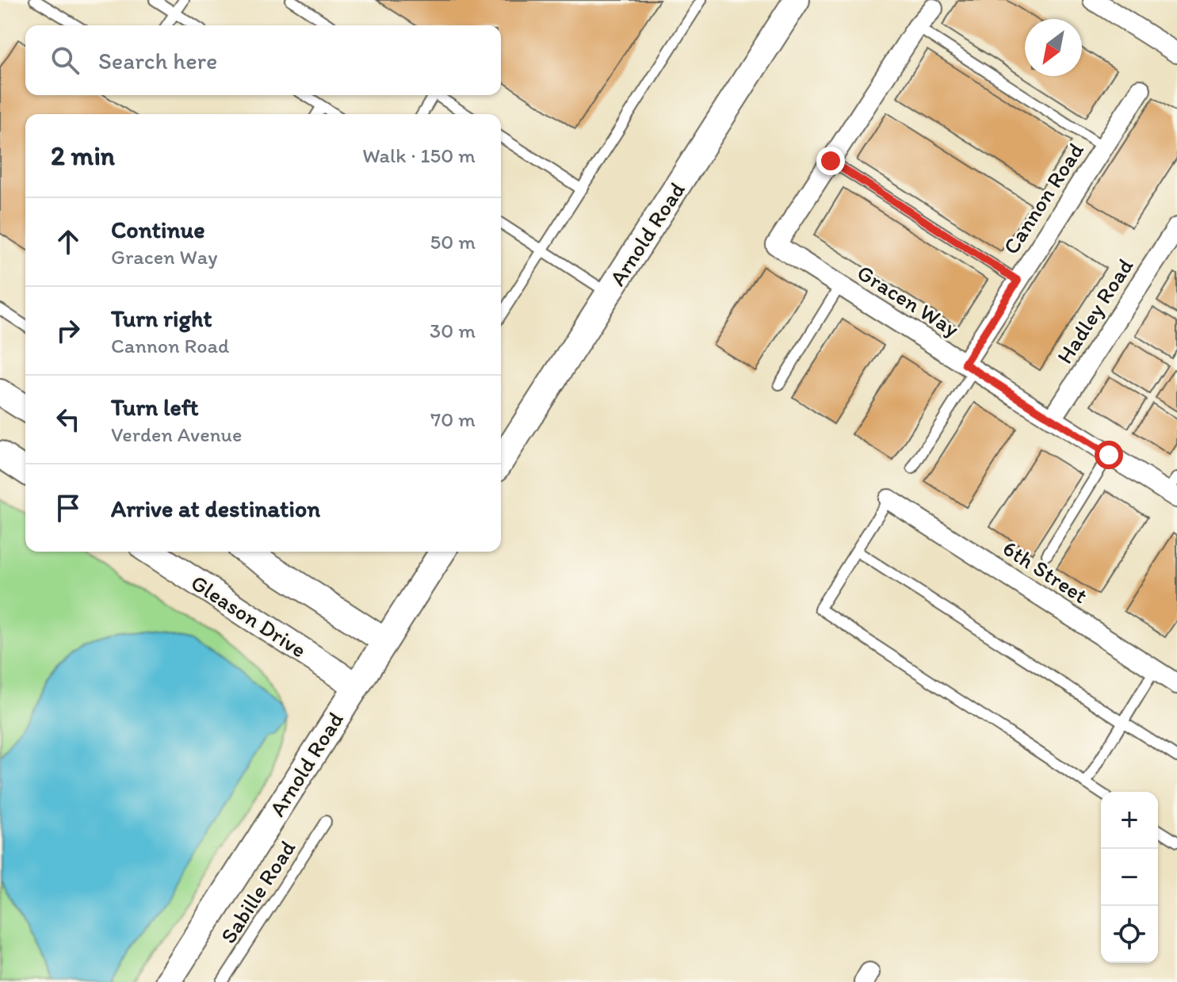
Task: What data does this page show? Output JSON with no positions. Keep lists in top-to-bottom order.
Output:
{
  "streets": {
    "street": [
      "Cannon Road",
      "Arnold Road",
      "Gracen Way",
      "Hadley Road",
      "6th Street",
      "Gleason Drive"
    ],
    "lane": ["Sabille Road"]
  },
  "crossings": [
    ["Cannon Road", "Gracen Way"],
    ["Arnold Road", "Gleason Drive"],
    ["Gracen Way", "Hadley Road"]
  ],
  "north": "bottom left",
  "page": {
    "search": "Search here",
    "heading": ["2 min", "Walk · 150 m"],
    "list": [
      ["Continue", "Gracen Way", "50 m"],
      ["Turn right", "Cannon Road", "30 m"],
      ["Turn left", "Verden Avenue", "70 m"],
      "Arrive at destination"
    ],
    "map_buttons": ["+", "−"]
  }
}
